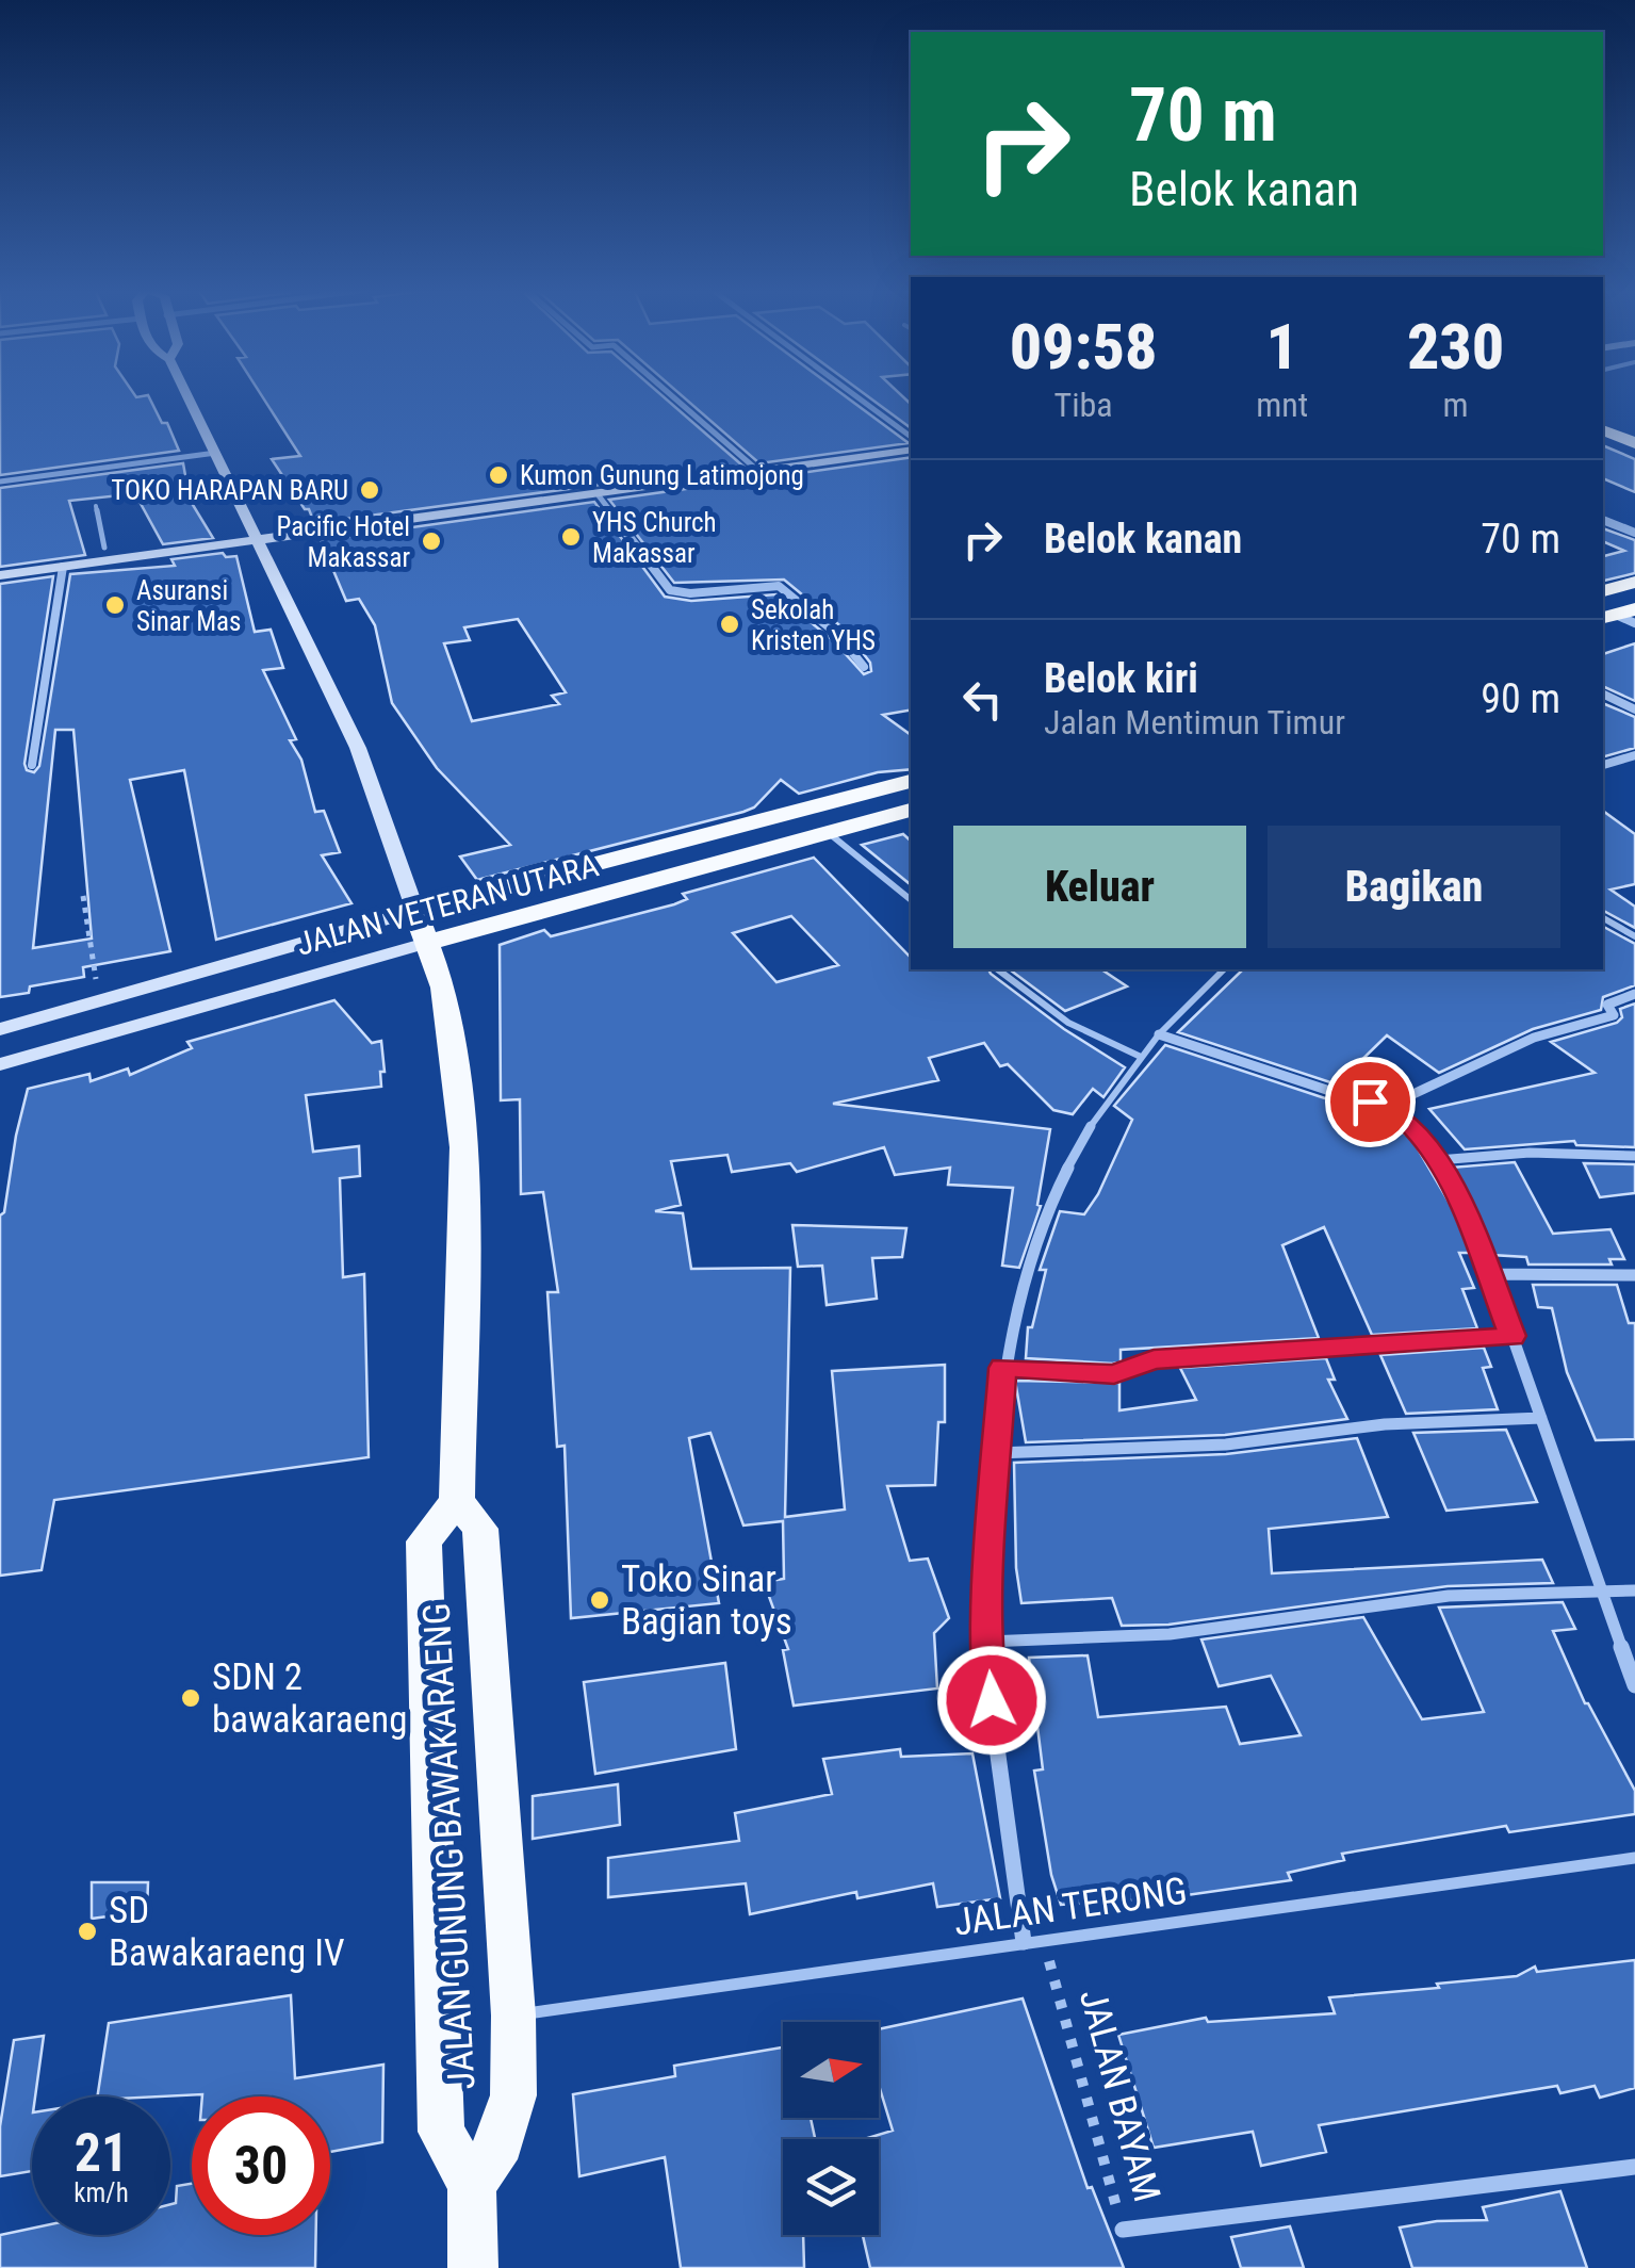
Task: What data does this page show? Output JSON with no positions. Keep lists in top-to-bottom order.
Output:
{
  "streets": {
    "highway": ["JALAN VETERAN UTARA", "JALAN GUNUNG BAWAKARAENG"],
    "lane": ["JALAN TERONG"],
    "path": ["JALAN BAYAM"]
  },
  "crossings": [
    ["JALAN GUNUNG BAWAKARAENG", "JALAN TERONG"],
    ["JALAN TERONG", "JALAN BAYAM"]
  ],
  "places": [
    "Kumon Gunung Latimojong",
    "TOKO HARAPAN BARU",
    "YHS Church Makassar",
    "Pacific Hotel Makassar",
    "Asuransi Sinar Mas",
    "Sekolah Kristen YHS",
    "Toko Sinar Bagian toys",
    "SDN 2 bawakaraeng",
    "SD Bawakaraeng IV"
  ],
  "north": "right",
  "page": {
    "turn": ["70 m", "Belok kanan"],
    "eta": [
      "09:58",
      "Tiba",
      "1",
      "mnt",
      "230",
      "m"
    ],
    "list": [
      {
        "name": "Belok kanan",
        "value": "70 m"
      },
      {
        "name": "Belok kiri",
        "note": "Jalan Mentimun Timur",
        "value": "90 m"
      }
    ],
    "buttons": ["Keluar", "Bagikan"],
    "speed": "21 km/h",
    "limit": "30"
  }
}
